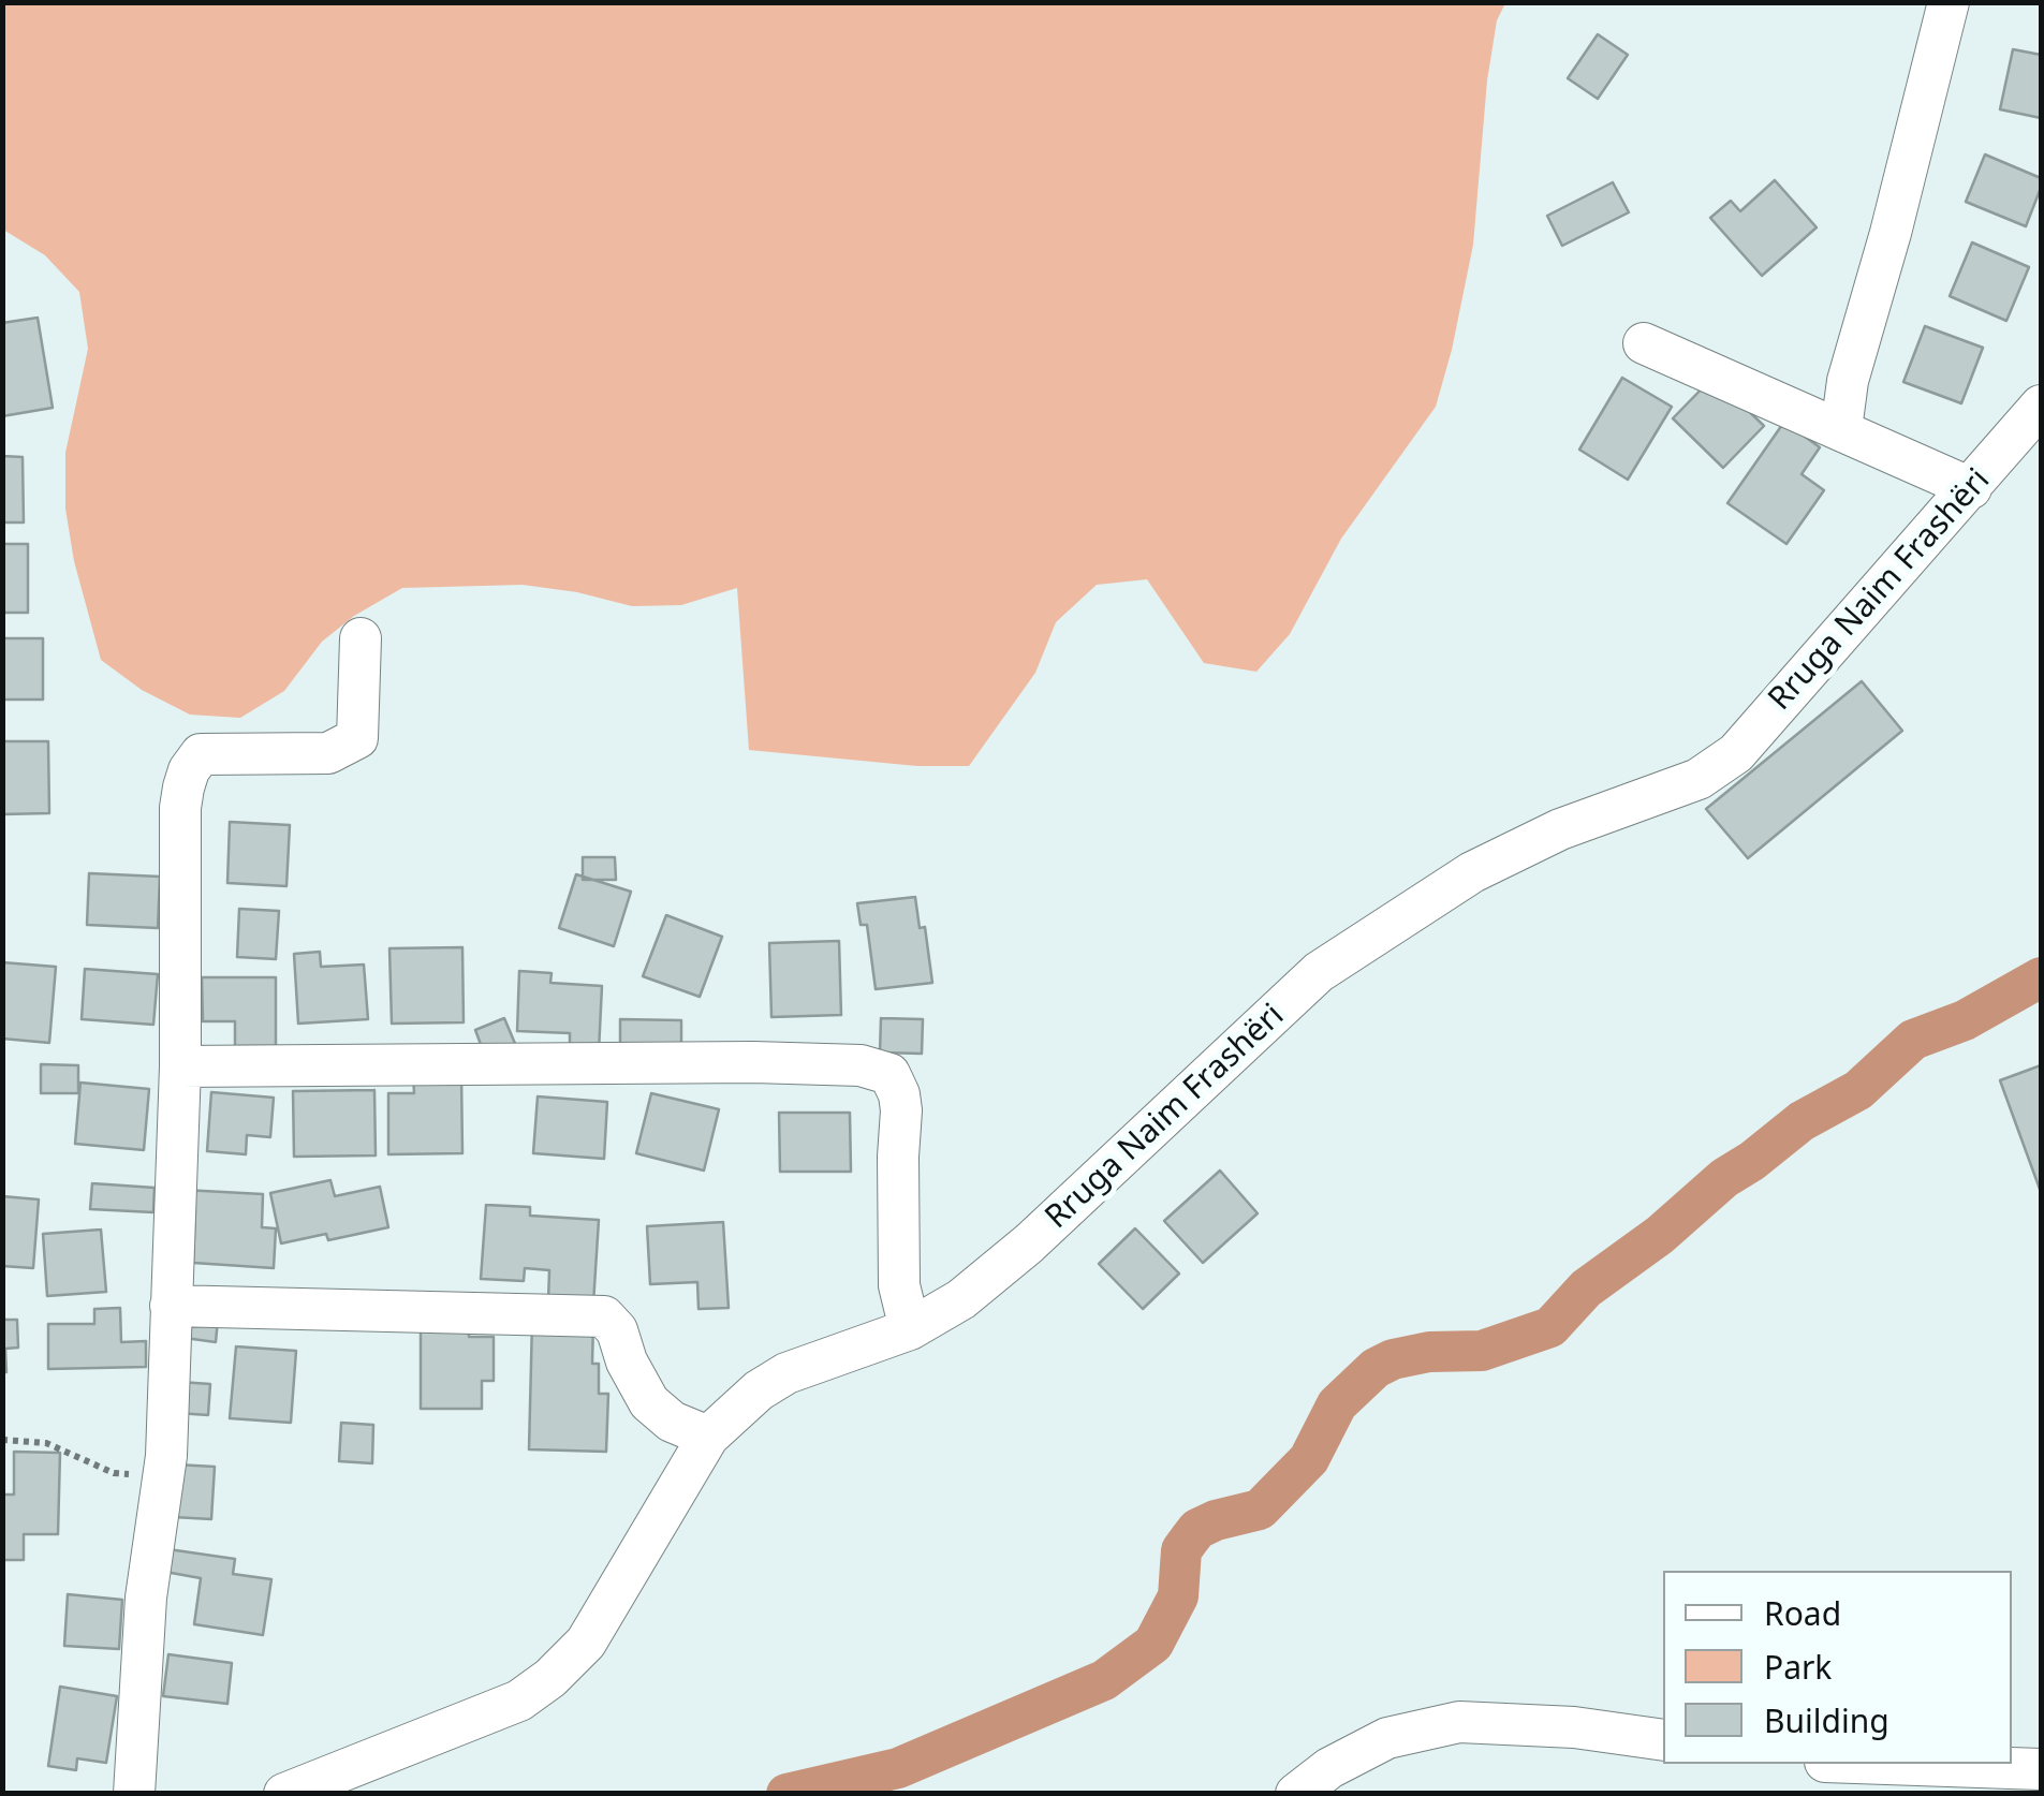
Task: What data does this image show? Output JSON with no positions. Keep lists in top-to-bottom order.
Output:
{
  "streets": {
    "street": ["Rruga Naim Frashëri"]
  },
  "legend": ["Road", "Park", "Building"]
}
